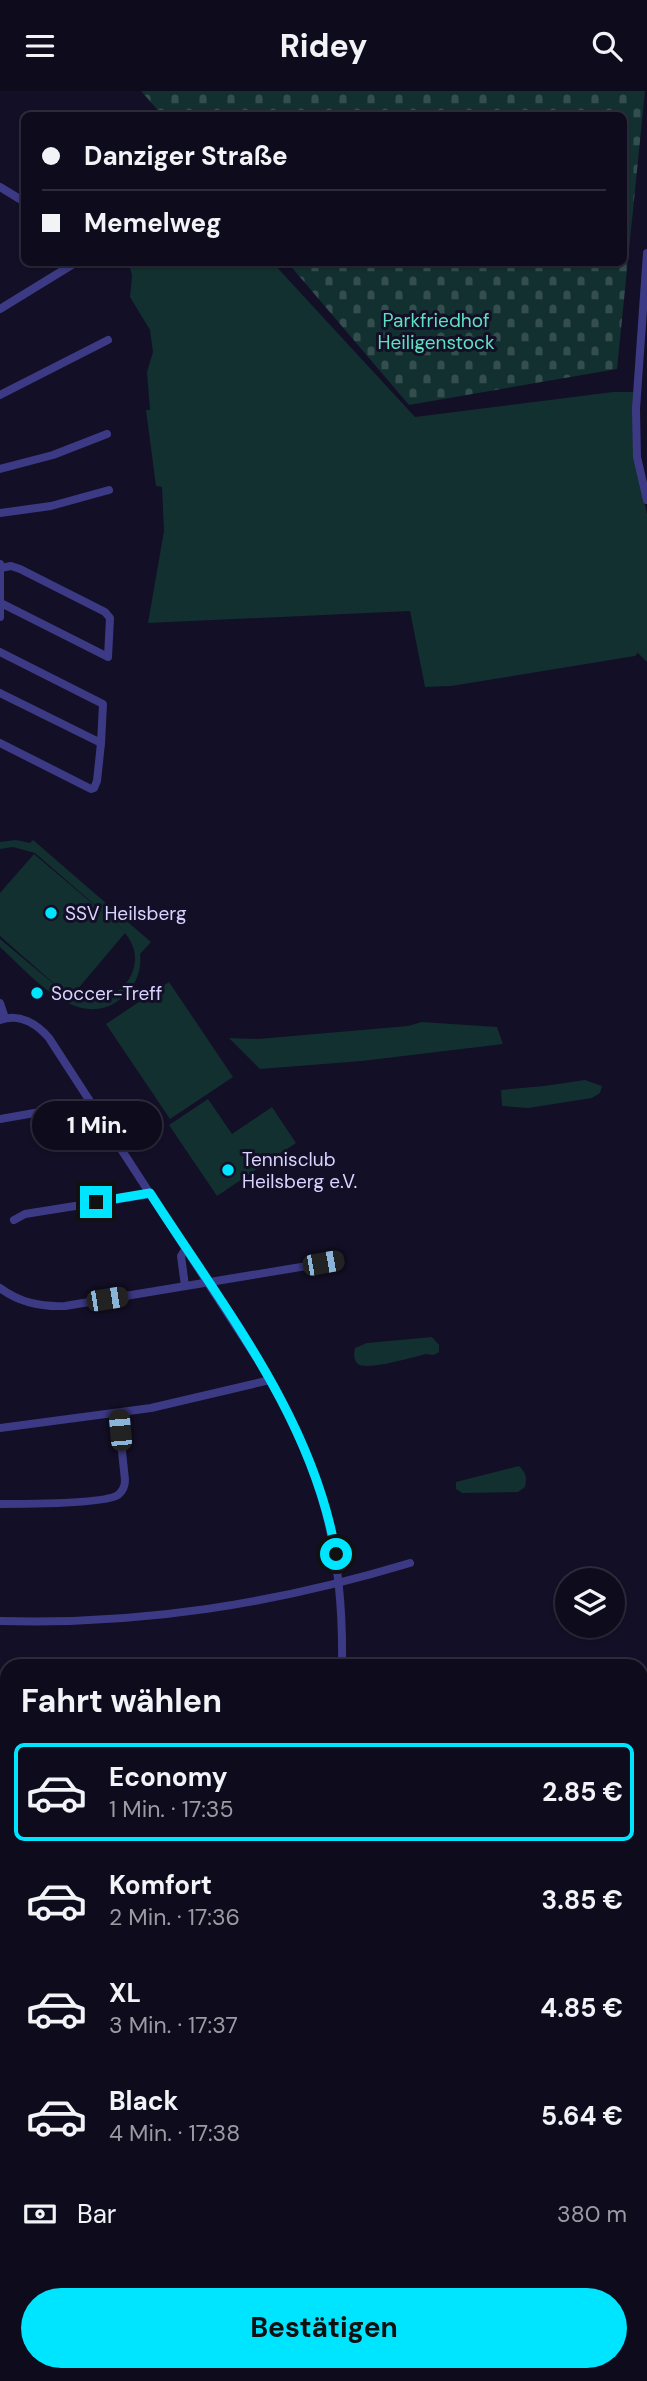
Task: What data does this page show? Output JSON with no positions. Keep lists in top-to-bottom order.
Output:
{
  "parks": ["Parkfriedhof Heiligenstock"],
  "places": ["SSV Heilsberg", "Soccer-Treff", "Tennisclub Heilsberg e.V."],
  "page": {
    "header": "Ridey",
    "banner": ["Danziger Straße", "Memelweg"],
    "bubble": "1 Min.",
    "heading": "Fahrt wählen",
    "list": [
      {
        "name": "Economy",
        "note": "1 Min. · 17:35",
        "value": "2.85 €"
      },
      {
        "name": "Komfort",
        "note": "2 Min. · 17:36",
        "value": "3.85 €"
      },
      {
        "name": "XL",
        "note": "3 Min. · 17:37",
        "value": "4.85 €"
      },
      {
        "name": "Black",
        "note": "4 Min. · 17:38",
        "value": "5.64 €"
      }
    ],
    "pay": ["Bar", "380 m"],
    "buttons": "Bestätigen"
  }
}
